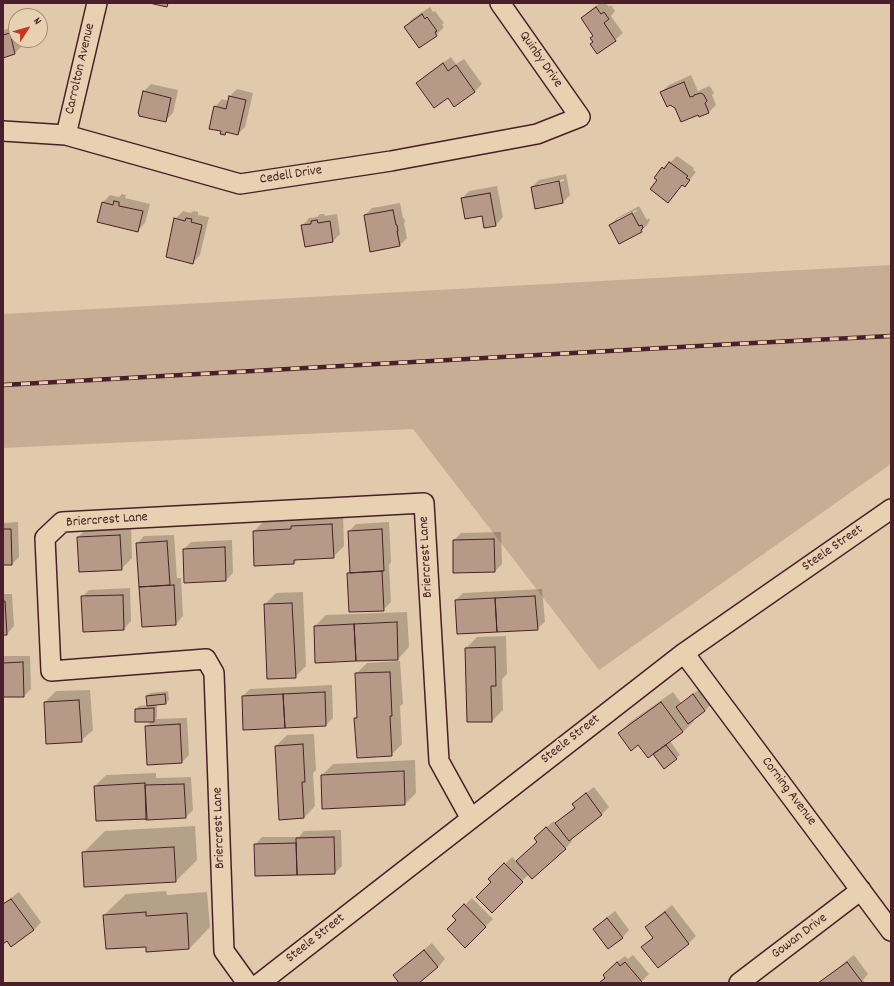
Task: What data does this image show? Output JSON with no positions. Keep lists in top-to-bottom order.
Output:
{
  "streets": {
    "street": [
      "Quinby Drive",
      "Carrolton Avenue",
      "Cedell Drive",
      "Briercrest Lane",
      "Steele Street",
      "Corning Avenue",
      "Gowan Drive"
    ]
  },
  "crossings": [
    ["Quinby Drive", "Cedell Drive"],
    ["Carrolton Avenue", "Cedell Drive"],
    ["Briercrest Lane", "Steele Street"],
    ["Steele Street", "Corning Avenue"],
    ["Corning Avenue", "Gowan Drive"]
  ],
  "north": "top right"
}
